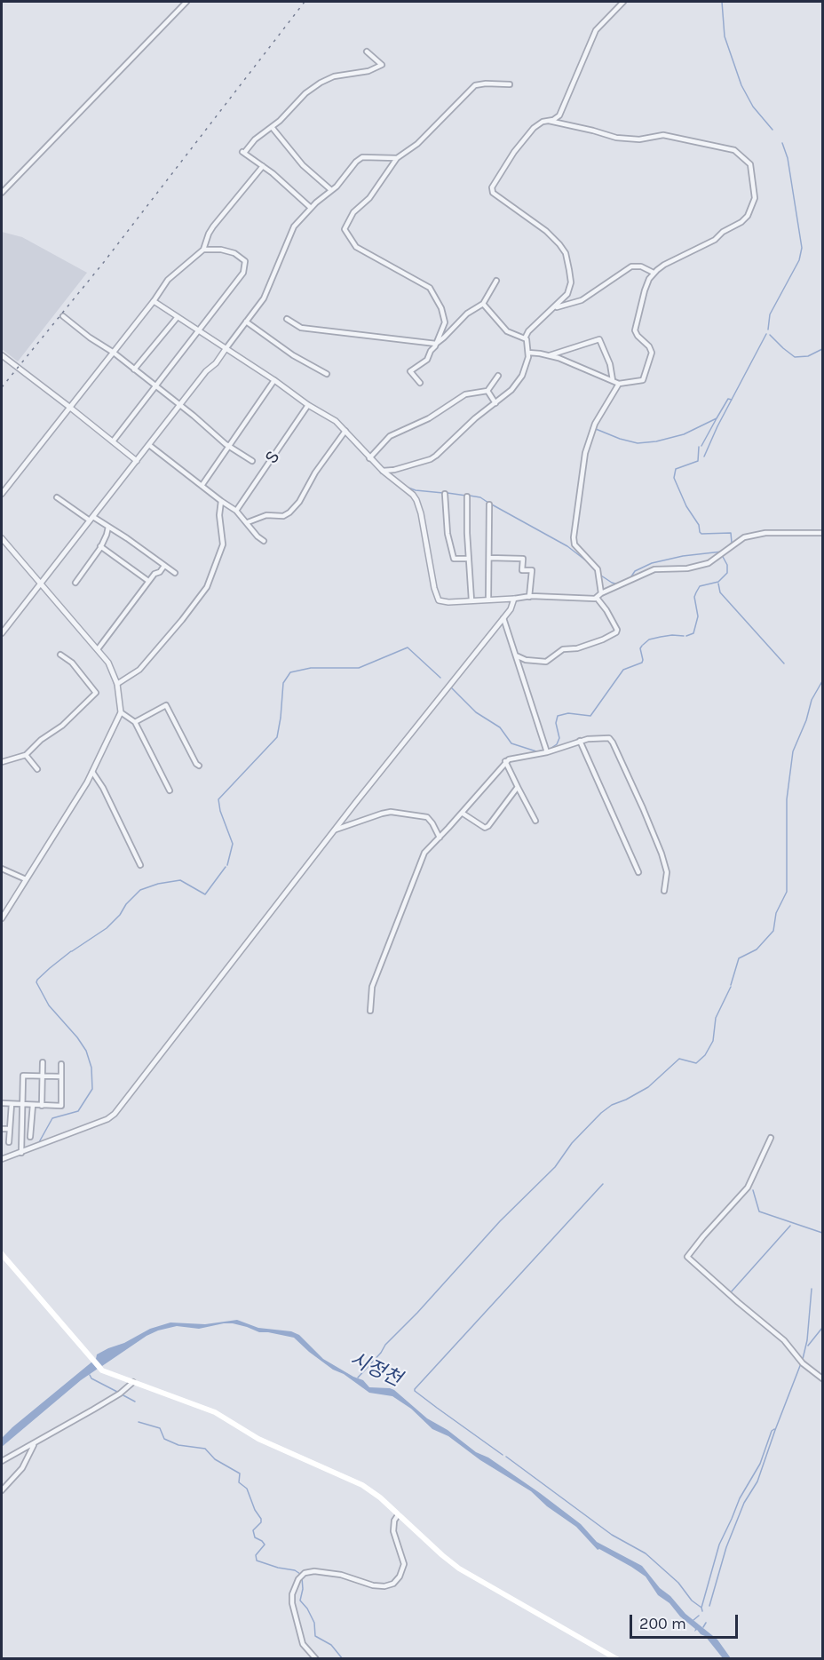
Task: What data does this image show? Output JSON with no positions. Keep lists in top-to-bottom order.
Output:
{
  "streets": {
    "street": ["S"]
  },
  "water": ["시정천"],
  "scale_bar": "200 m"
}
